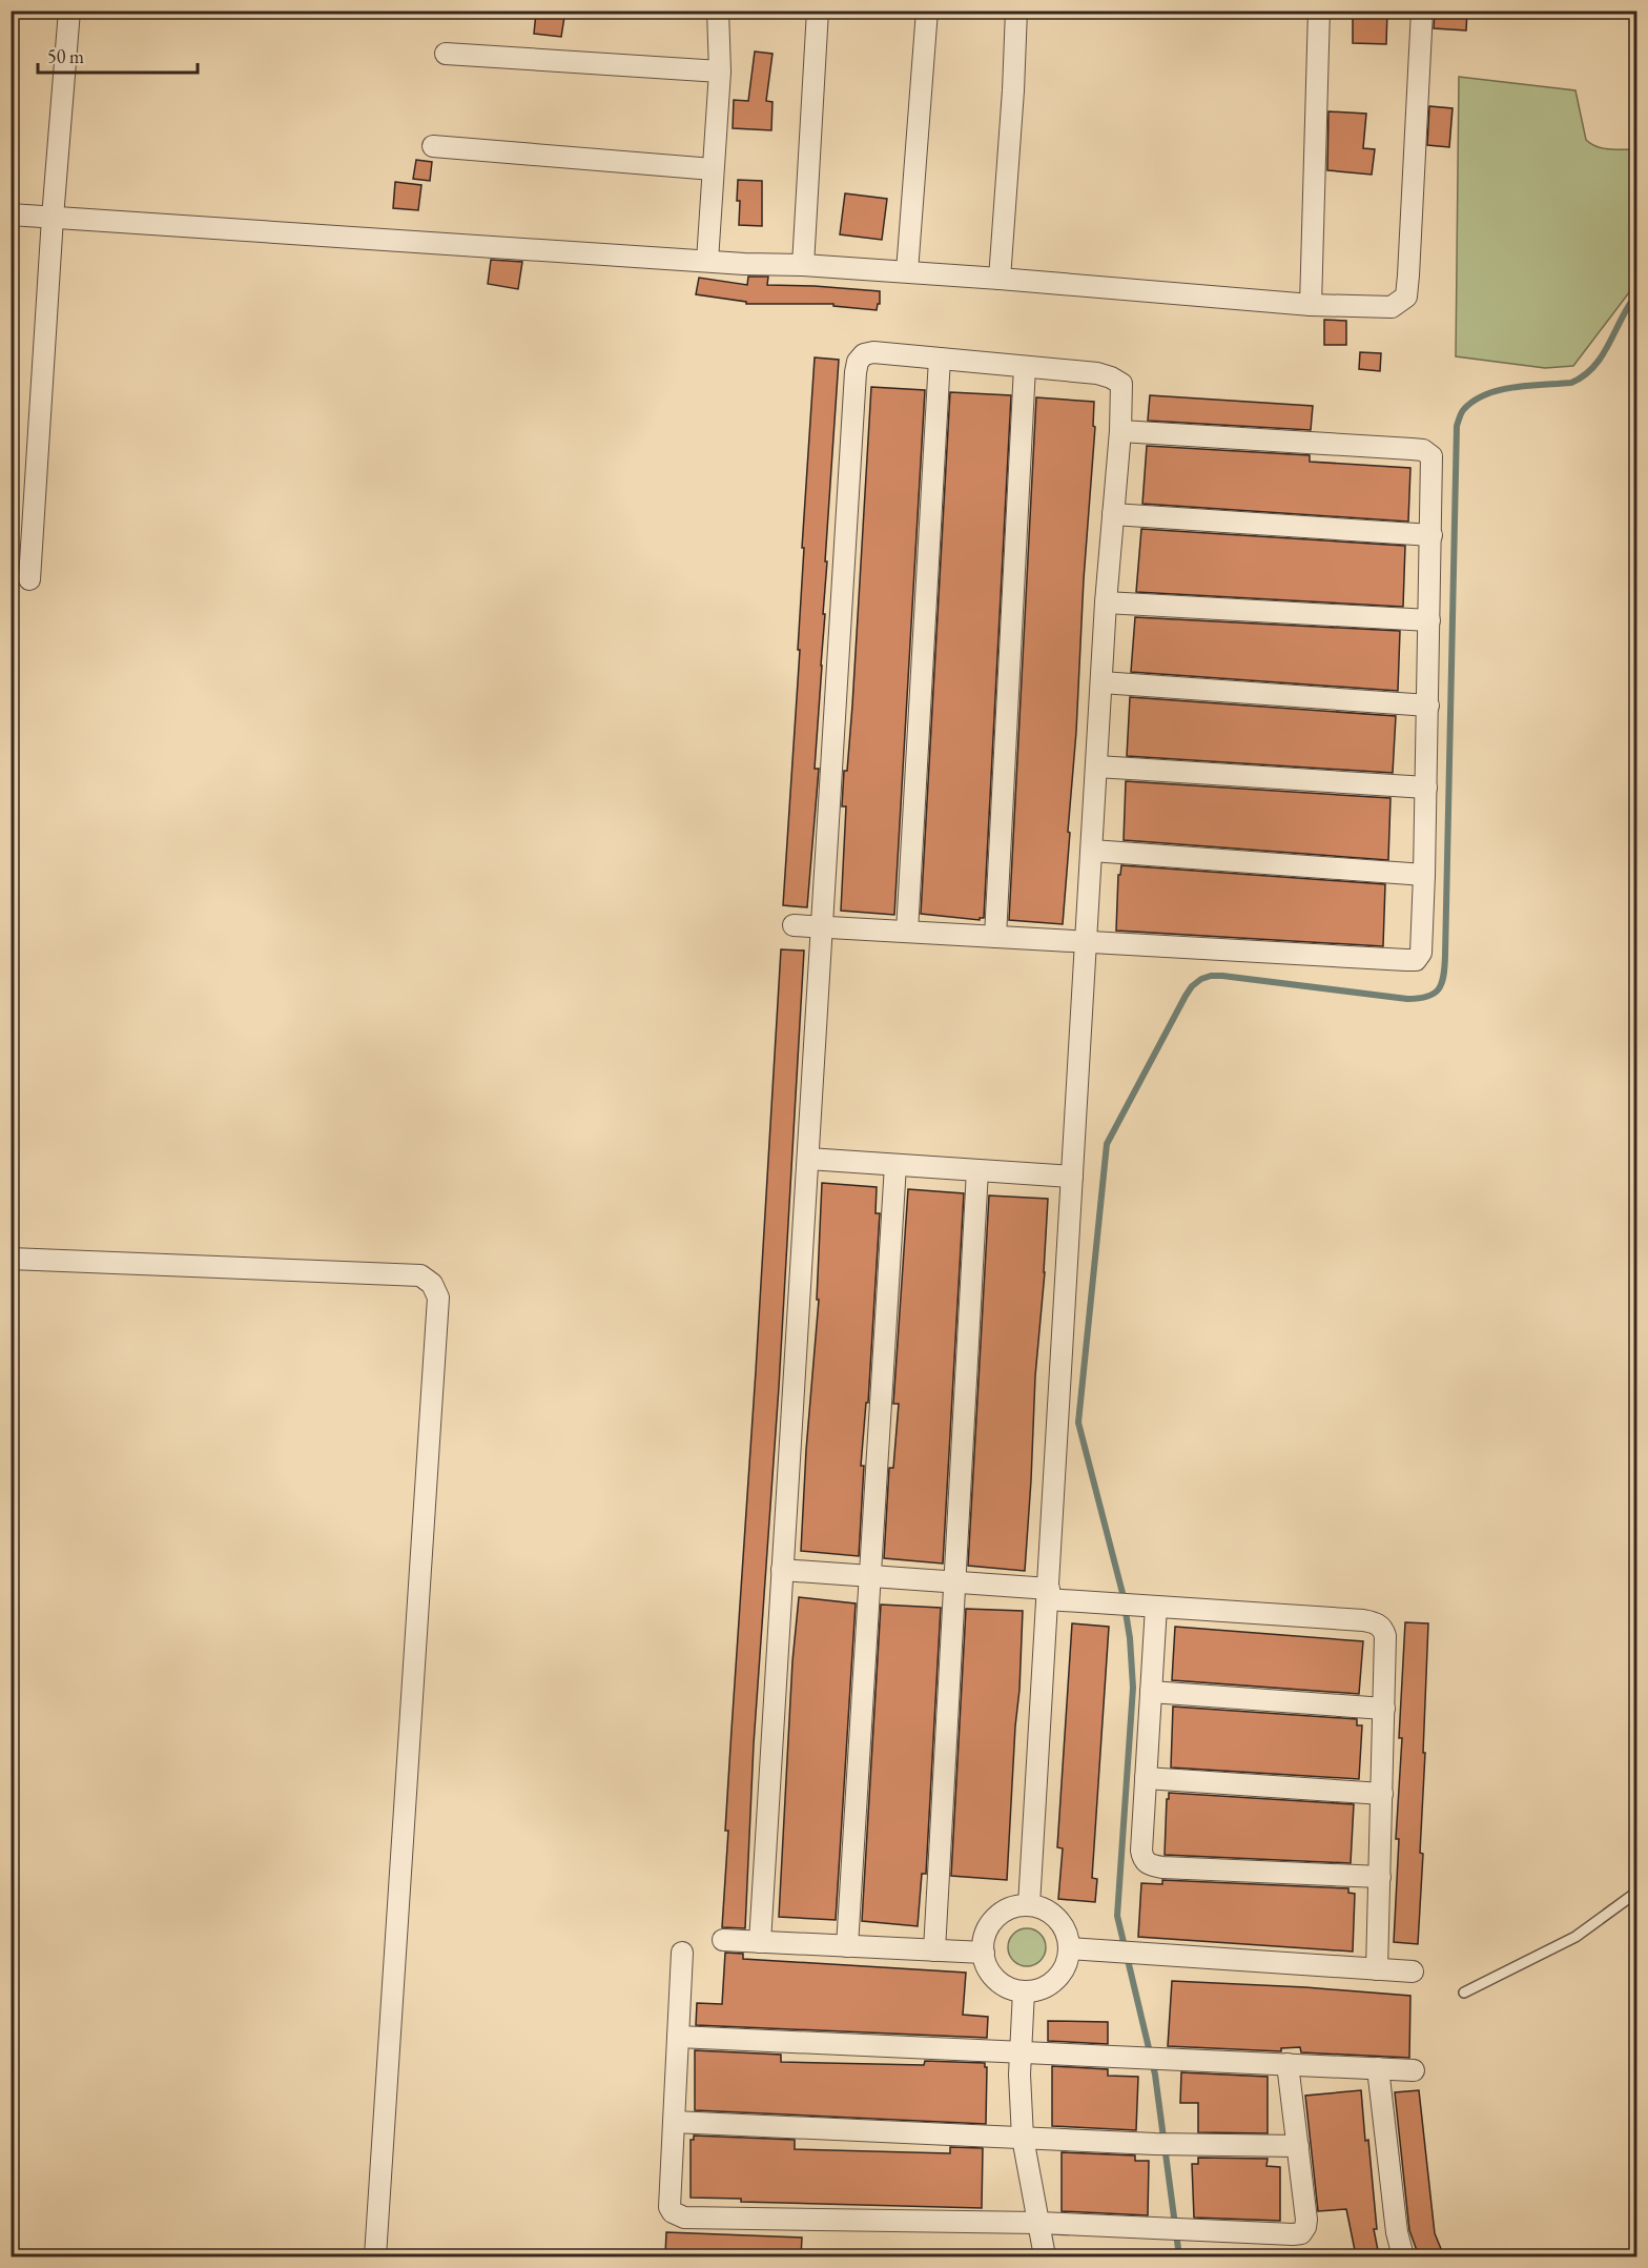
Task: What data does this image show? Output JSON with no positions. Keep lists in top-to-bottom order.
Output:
{
  "scale_bar": "50 m"
}
